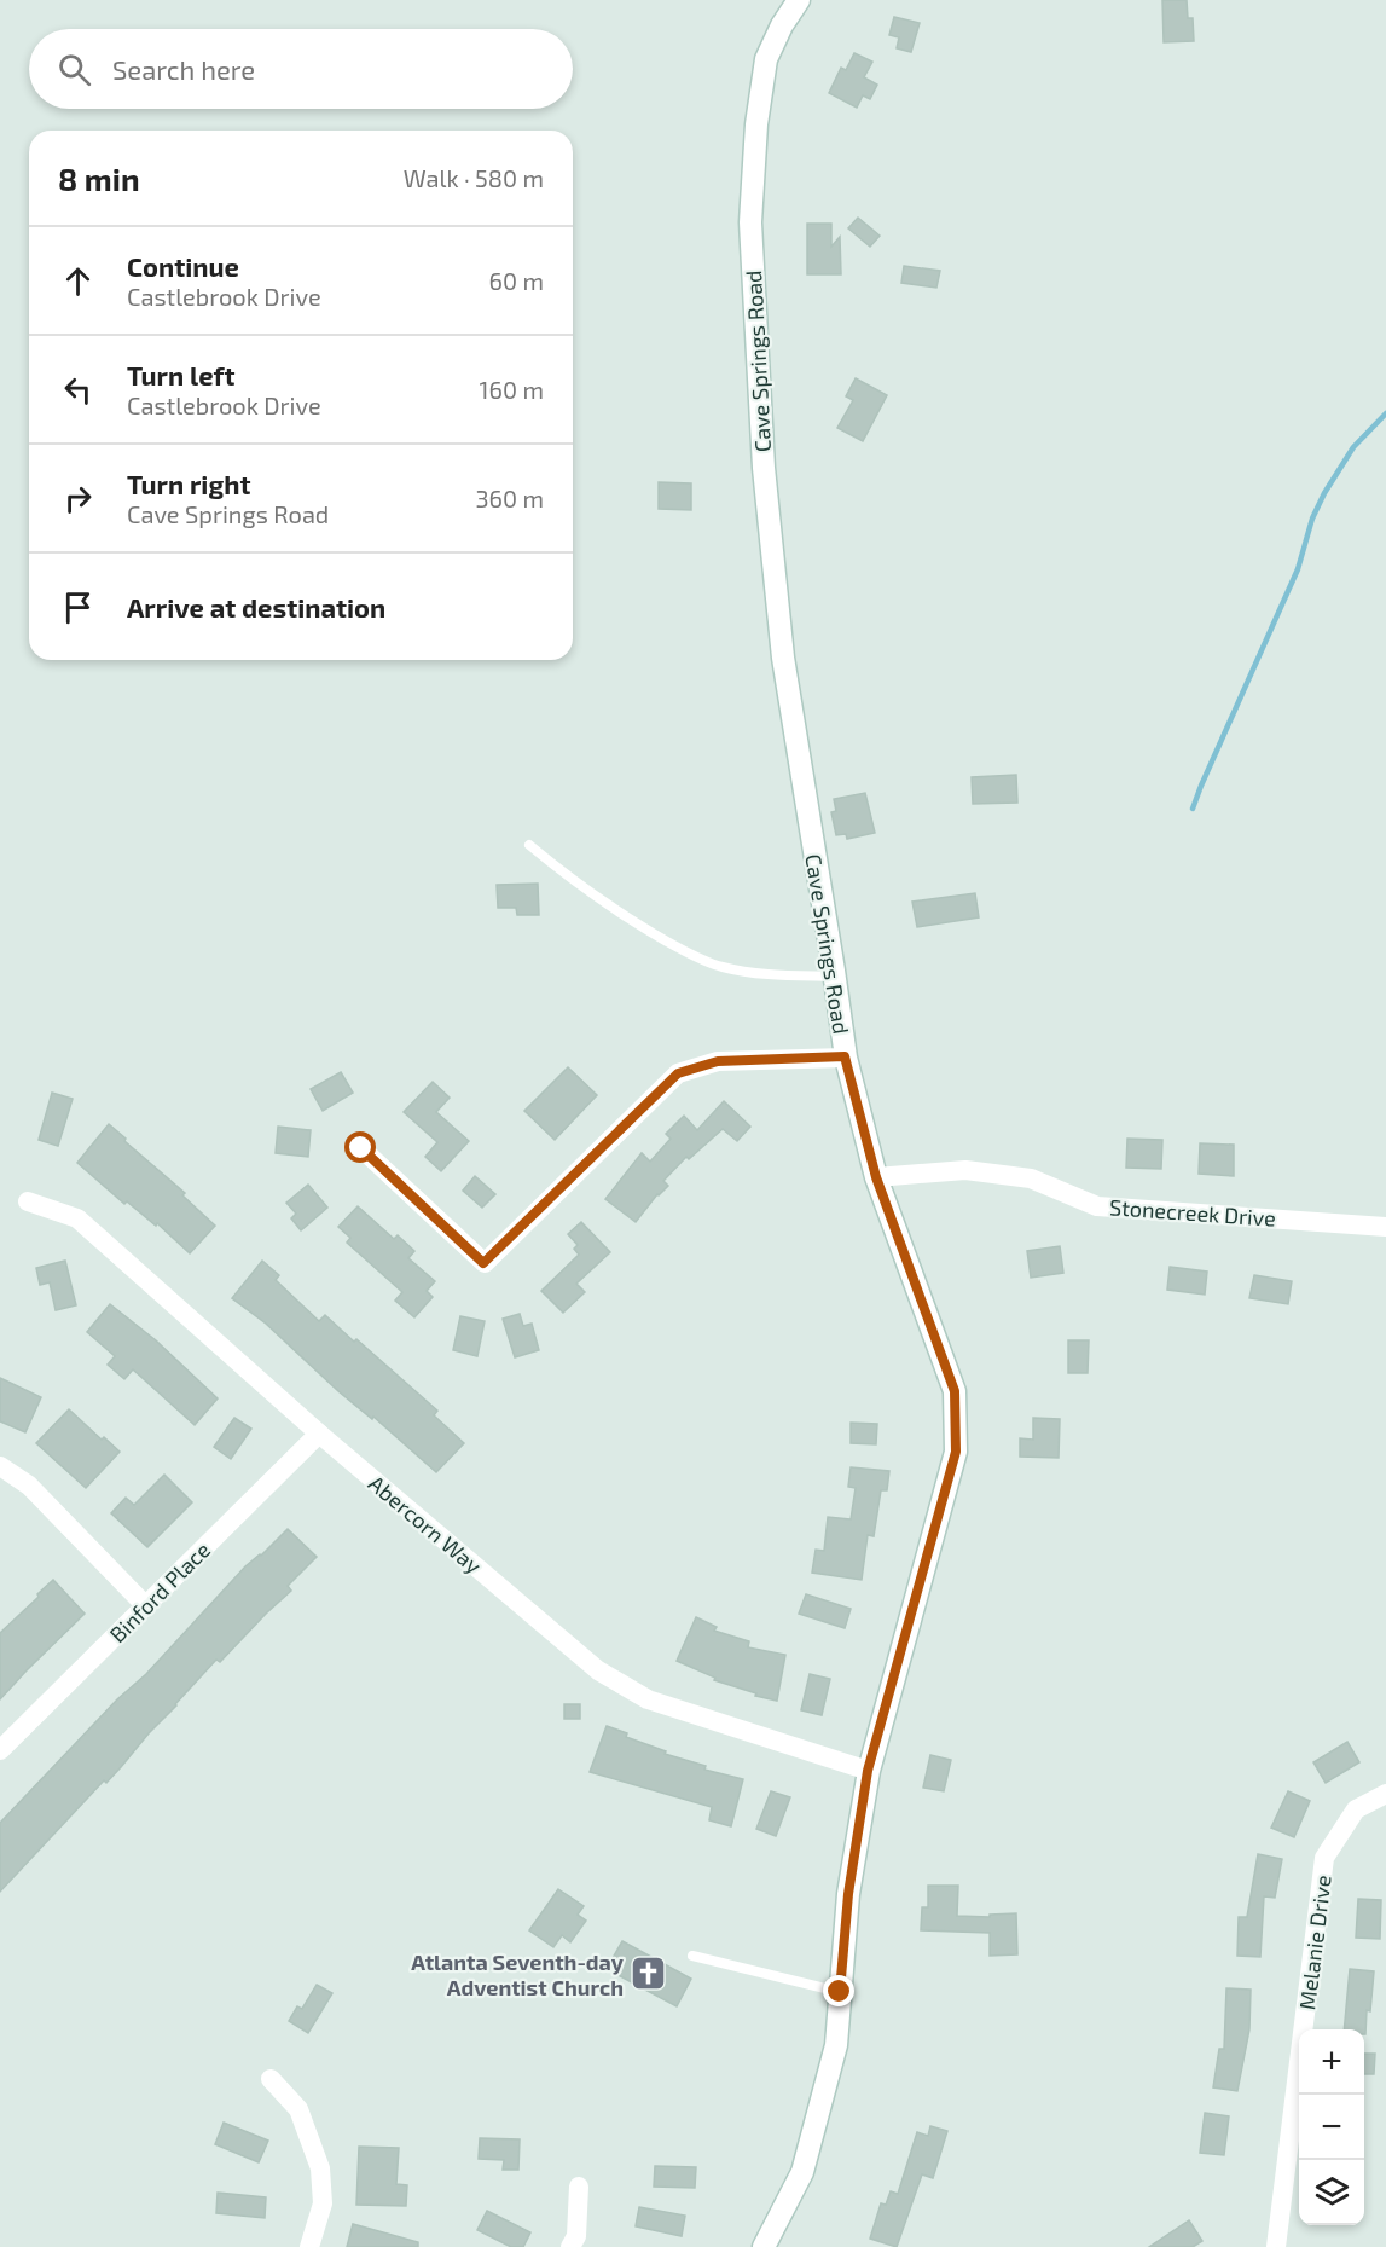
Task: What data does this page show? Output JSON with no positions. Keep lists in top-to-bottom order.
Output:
{
  "streets": {
    "street": [
      "Cave Springs Road",
      "Stonecreek Drive",
      "Abercorn Way",
      "Binford Place",
      "Melanie Drive"
    ]
  },
  "crossings": [
    ["Cave Springs Road", "Stonecreek Drive"],
    ["Cave Springs Road", "Abercorn Way"],
    ["Abercorn Way", "Binford Place"]
  ],
  "places": {
    "church": ["Atlanta Seventh-day Adventist Church"]
  },
  "page": {
    "search": "Search here",
    "heading": ["8 min", "Walk · 580 m"],
    "list": [
      ["Continue", "Castlebrook Drive", "60 m"],
      ["Turn left", "Castlebrook Drive", "160 m"],
      ["Turn right", "Cave Springs Road", "360 m"],
      "Arrive at destination"
    ],
    "map_buttons": ["+", "−"]
  }
}
